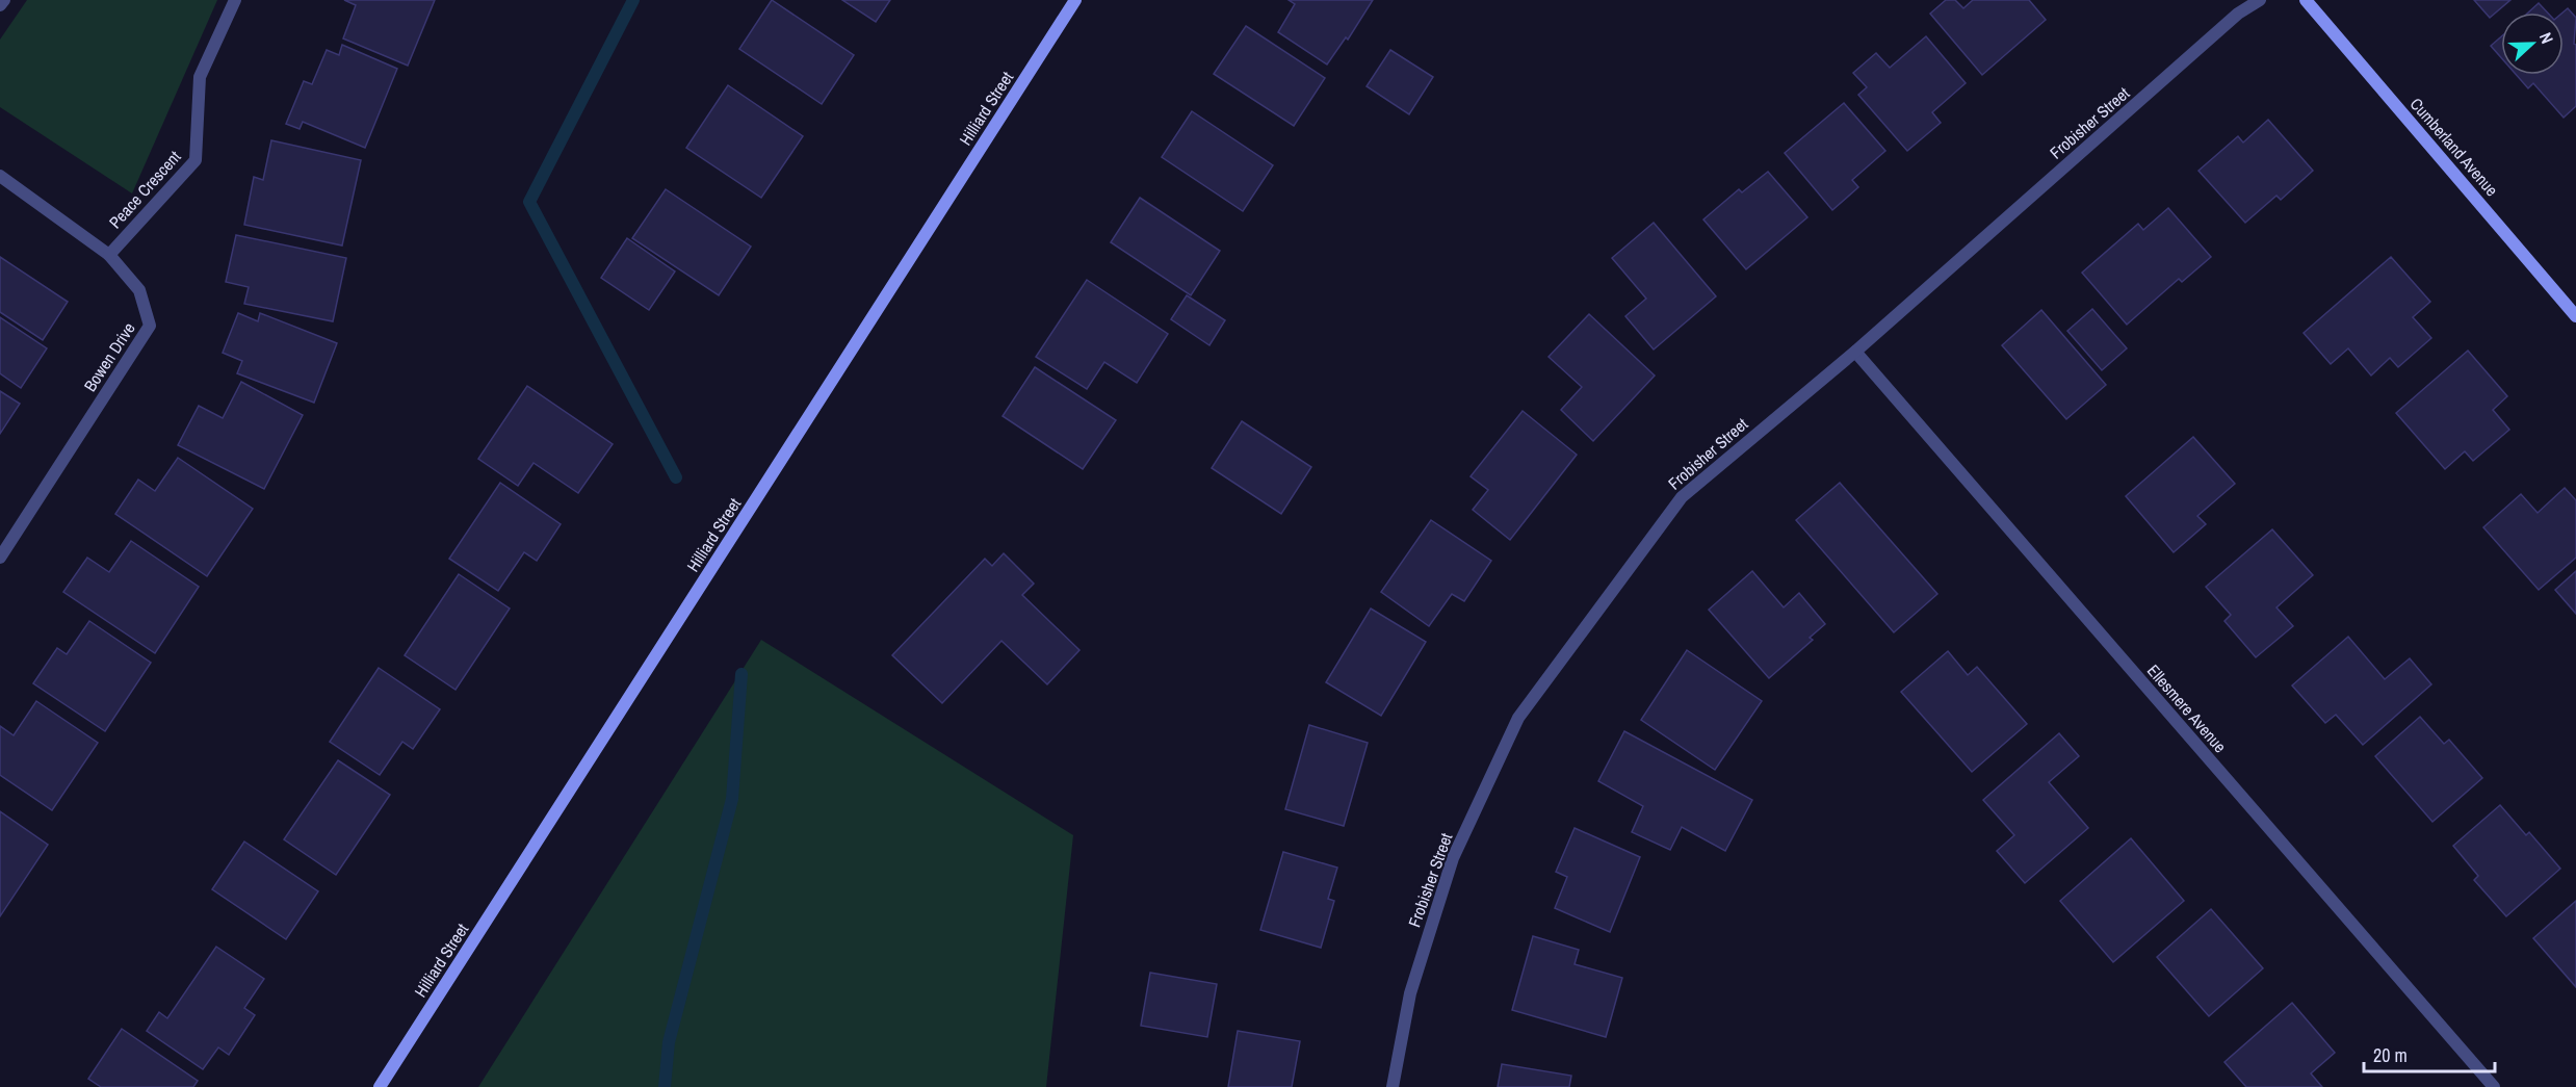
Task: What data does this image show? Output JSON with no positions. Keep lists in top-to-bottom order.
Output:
{
  "streets": {
    "street": [
      "Hilliard Street",
      "Frobisher Street",
      "Cumberland Avenue",
      "Peace Crescent",
      "Bowen Drive",
      "Ellesmere Avenue"
    ]
  },
  "crossings": [
    ["Frobisher Street", "Ellesmere Avenue"],
    ["Peace Crescent", "Bowen Drive"]
  ],
  "scale_bar": "20 m",
  "north": "right"
}
